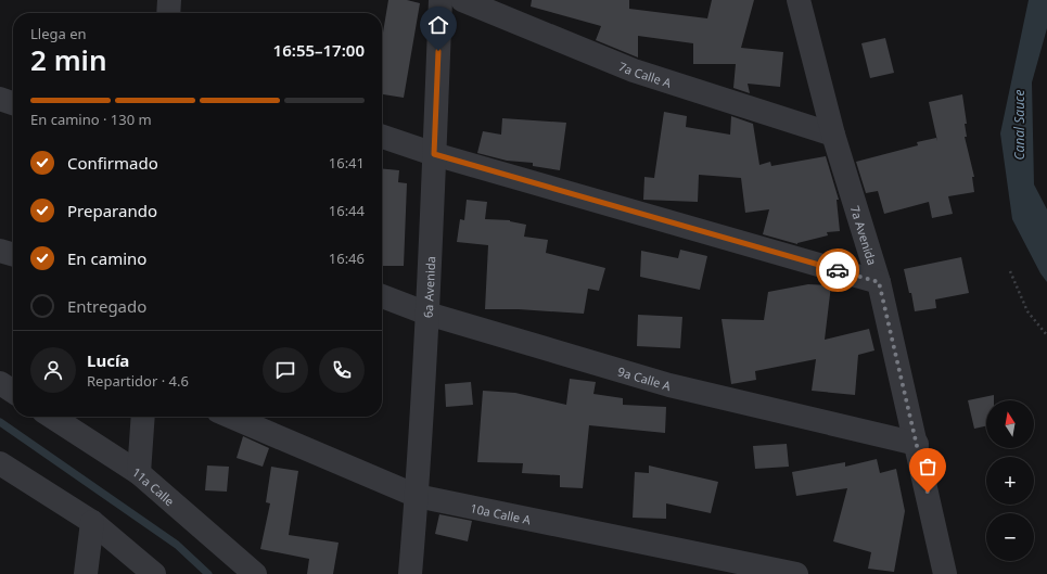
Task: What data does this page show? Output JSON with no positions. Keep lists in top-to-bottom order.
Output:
{
  "streets": {
    "street": [
      "7a Calle A",
      "7a Avenida",
      "6a Avenida",
      "9a Calle A",
      "11a Calle",
      "10a Calle A"
    ]
  },
  "crossings": [
    ["7a Calle A", "7a Avenida"],
    ["7a Avenida", "9a Calle A"],
    ["6a Avenida", "9a Calle A"],
    ["6a Avenida", "10a Calle A"]
  ],
  "water": ["Canal Sauce"],
  "north": "top",
  "page": {
    "heading": ["2 min", "Llega en", "16:55–17:00"],
    "panel": ["Lucía", "Repartidor · 4.6"],
    "bar": "En camino · 130 m",
    "list": [
      ["Confirmado", "16:41"],
      ["Preparando", "16:44"],
      ["En camino", "16:46"],
      "Entregado"
    ],
    "map_buttons": ["+", "−"]
  }
}
